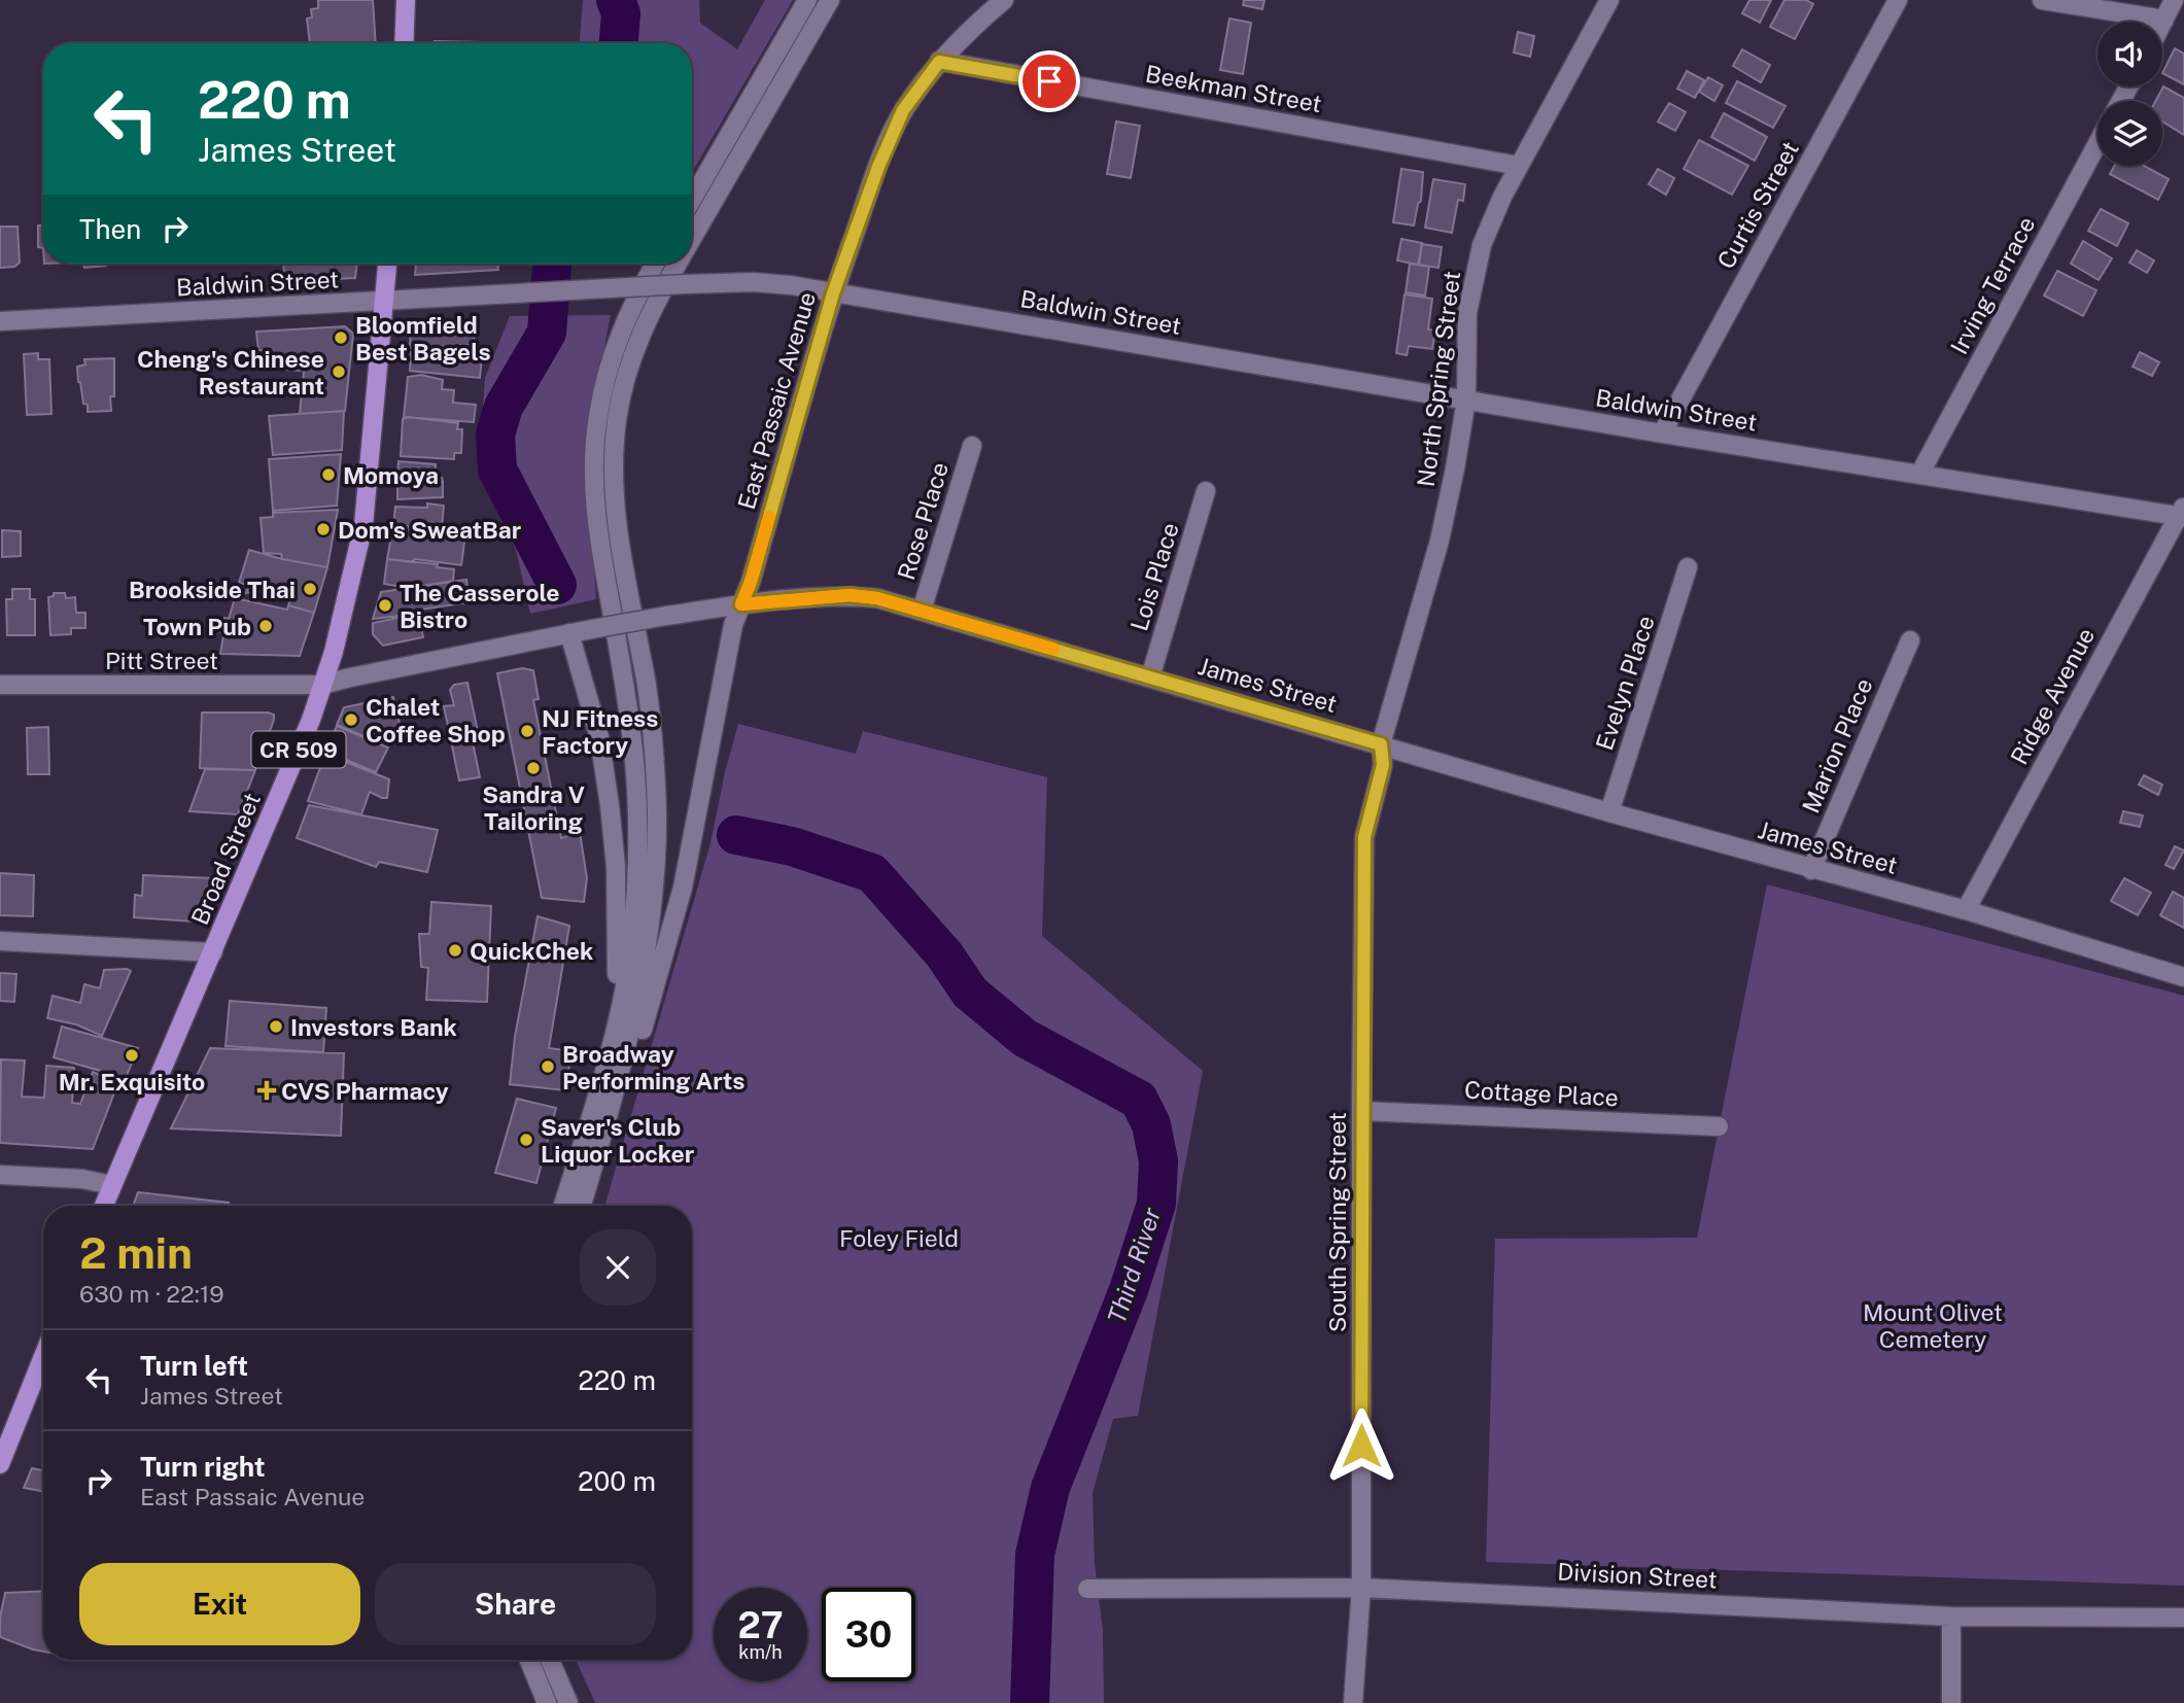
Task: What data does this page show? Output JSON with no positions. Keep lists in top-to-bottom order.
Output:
{
  "streets": {
    "main road": ["CR 509", "Broad Street"],
    "street": [
      "Beekman Street",
      "Curtis Street",
      "Baldwin Street",
      "Irving Terrace",
      "North Spring Street",
      "East Passaic Avenue",
      "Rose Place",
      "Lois Place",
      "Pitt Street",
      "Evelyn Place",
      "James Street",
      "Ridge Avenue",
      "Marion Place",
      "Cottage Place",
      "South Spring Street",
      "Division Street"
    ]
  },
  "crossings": [
    ["Beekman Street", "North Spring Street"],
    ["Beekman Street", "East Passaic Avenue"],
    ["Curtis Street", "Baldwin Street"],
    ["Baldwin Street", "Irving Terrace"],
    ["Baldwin Street", "North Spring Street"],
    ["Baldwin Street", "East Passaic Avenue"],
    ["Baldwin Street", "Ridge Avenue"],
    ["Baldwin Street", "Broad Street"],
    ["North Spring Street", "James Street"],
    ["North Spring Street", "South Spring Street"],
    ["East Passaic Avenue", "James Street"],
    ["Rose Place", "James Street"],
    ["Lois Place", "James Street"],
    ["Pitt Street", "James Street"],
    ["Pitt Street", "Broad Street"],
    ["Evelyn Place", "James Street"],
    ["James Street", "Ridge Avenue"],
    ["James Street", "Marion Place"],
    ["James Street", "Broad Street"],
    ["James Street", "South Spring Street"],
    ["Cottage Place", "South Spring Street"],
    ["South Spring Street", "Division Street"]
  ],
  "water": ["Third River"],
  "parks": ["Foley Field", "Mount Olivet Cemetery"],
  "places": {
    "other": [
      "Bloomfield Best Bagels",
      "Cheng's Chinese Restaurant",
      "Momoya",
      "Dom's SweatBar",
      "Brookside Thai",
      "The Casserole Bistro",
      "Town Pub",
      "Chalet Coffee Shop",
      "NJ Fitness Factory",
      "Sandra V Tailoring",
      "QuickChek",
      "Investors Bank",
      "Mr. Exquisito",
      "Broadway Performing Arts",
      "Saver's Club Liquor Locker"
    ],
    "health": ["CVS Pharmacy"]
  },
  "page": {
    "turn": ["220 m", "James Street"],
    "then": "Then",
    "heading": ["2 min", "630 m · 22:19"],
    "list": [
      {
        "name": "Turn left",
        "note": "James Street",
        "value": "220 m"
      },
      {
        "name": "Turn right",
        "note": "East Passaic Avenue",
        "value": "200 m"
      }
    ],
    "buttons": ["Exit", "Share"],
    "speed": "27 km/h",
    "limit": "30"
  }
}
